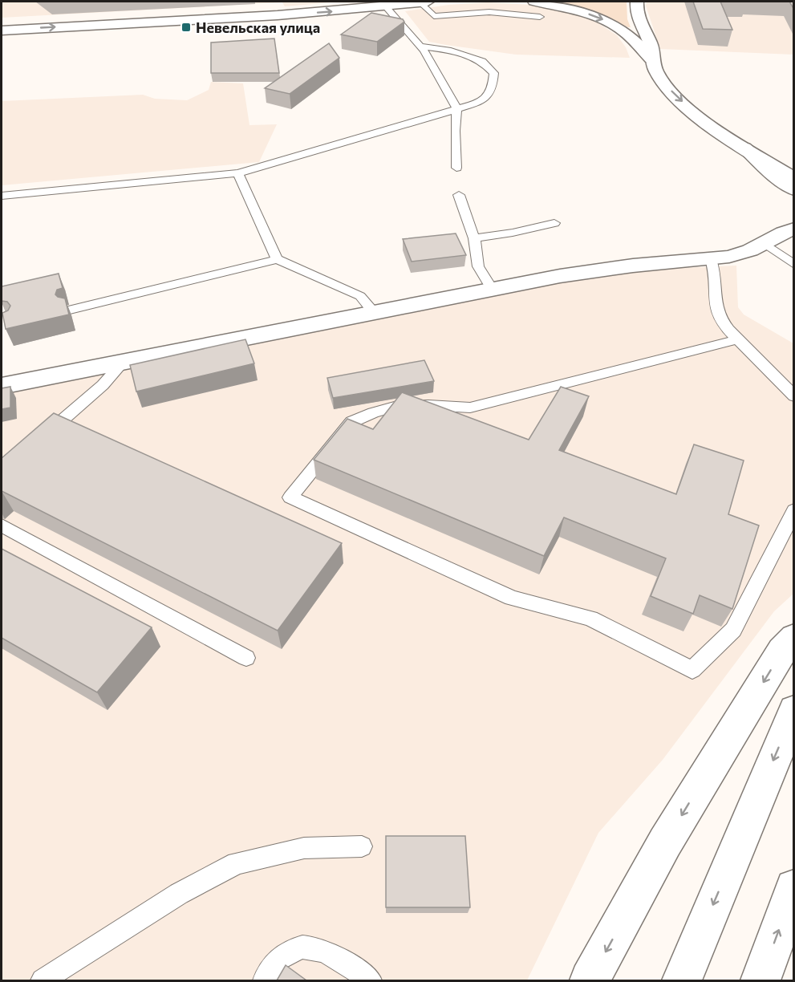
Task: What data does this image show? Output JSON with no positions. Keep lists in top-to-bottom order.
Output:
{
  "places": {
    "transit": ["Невельская улица"]
  }
}
